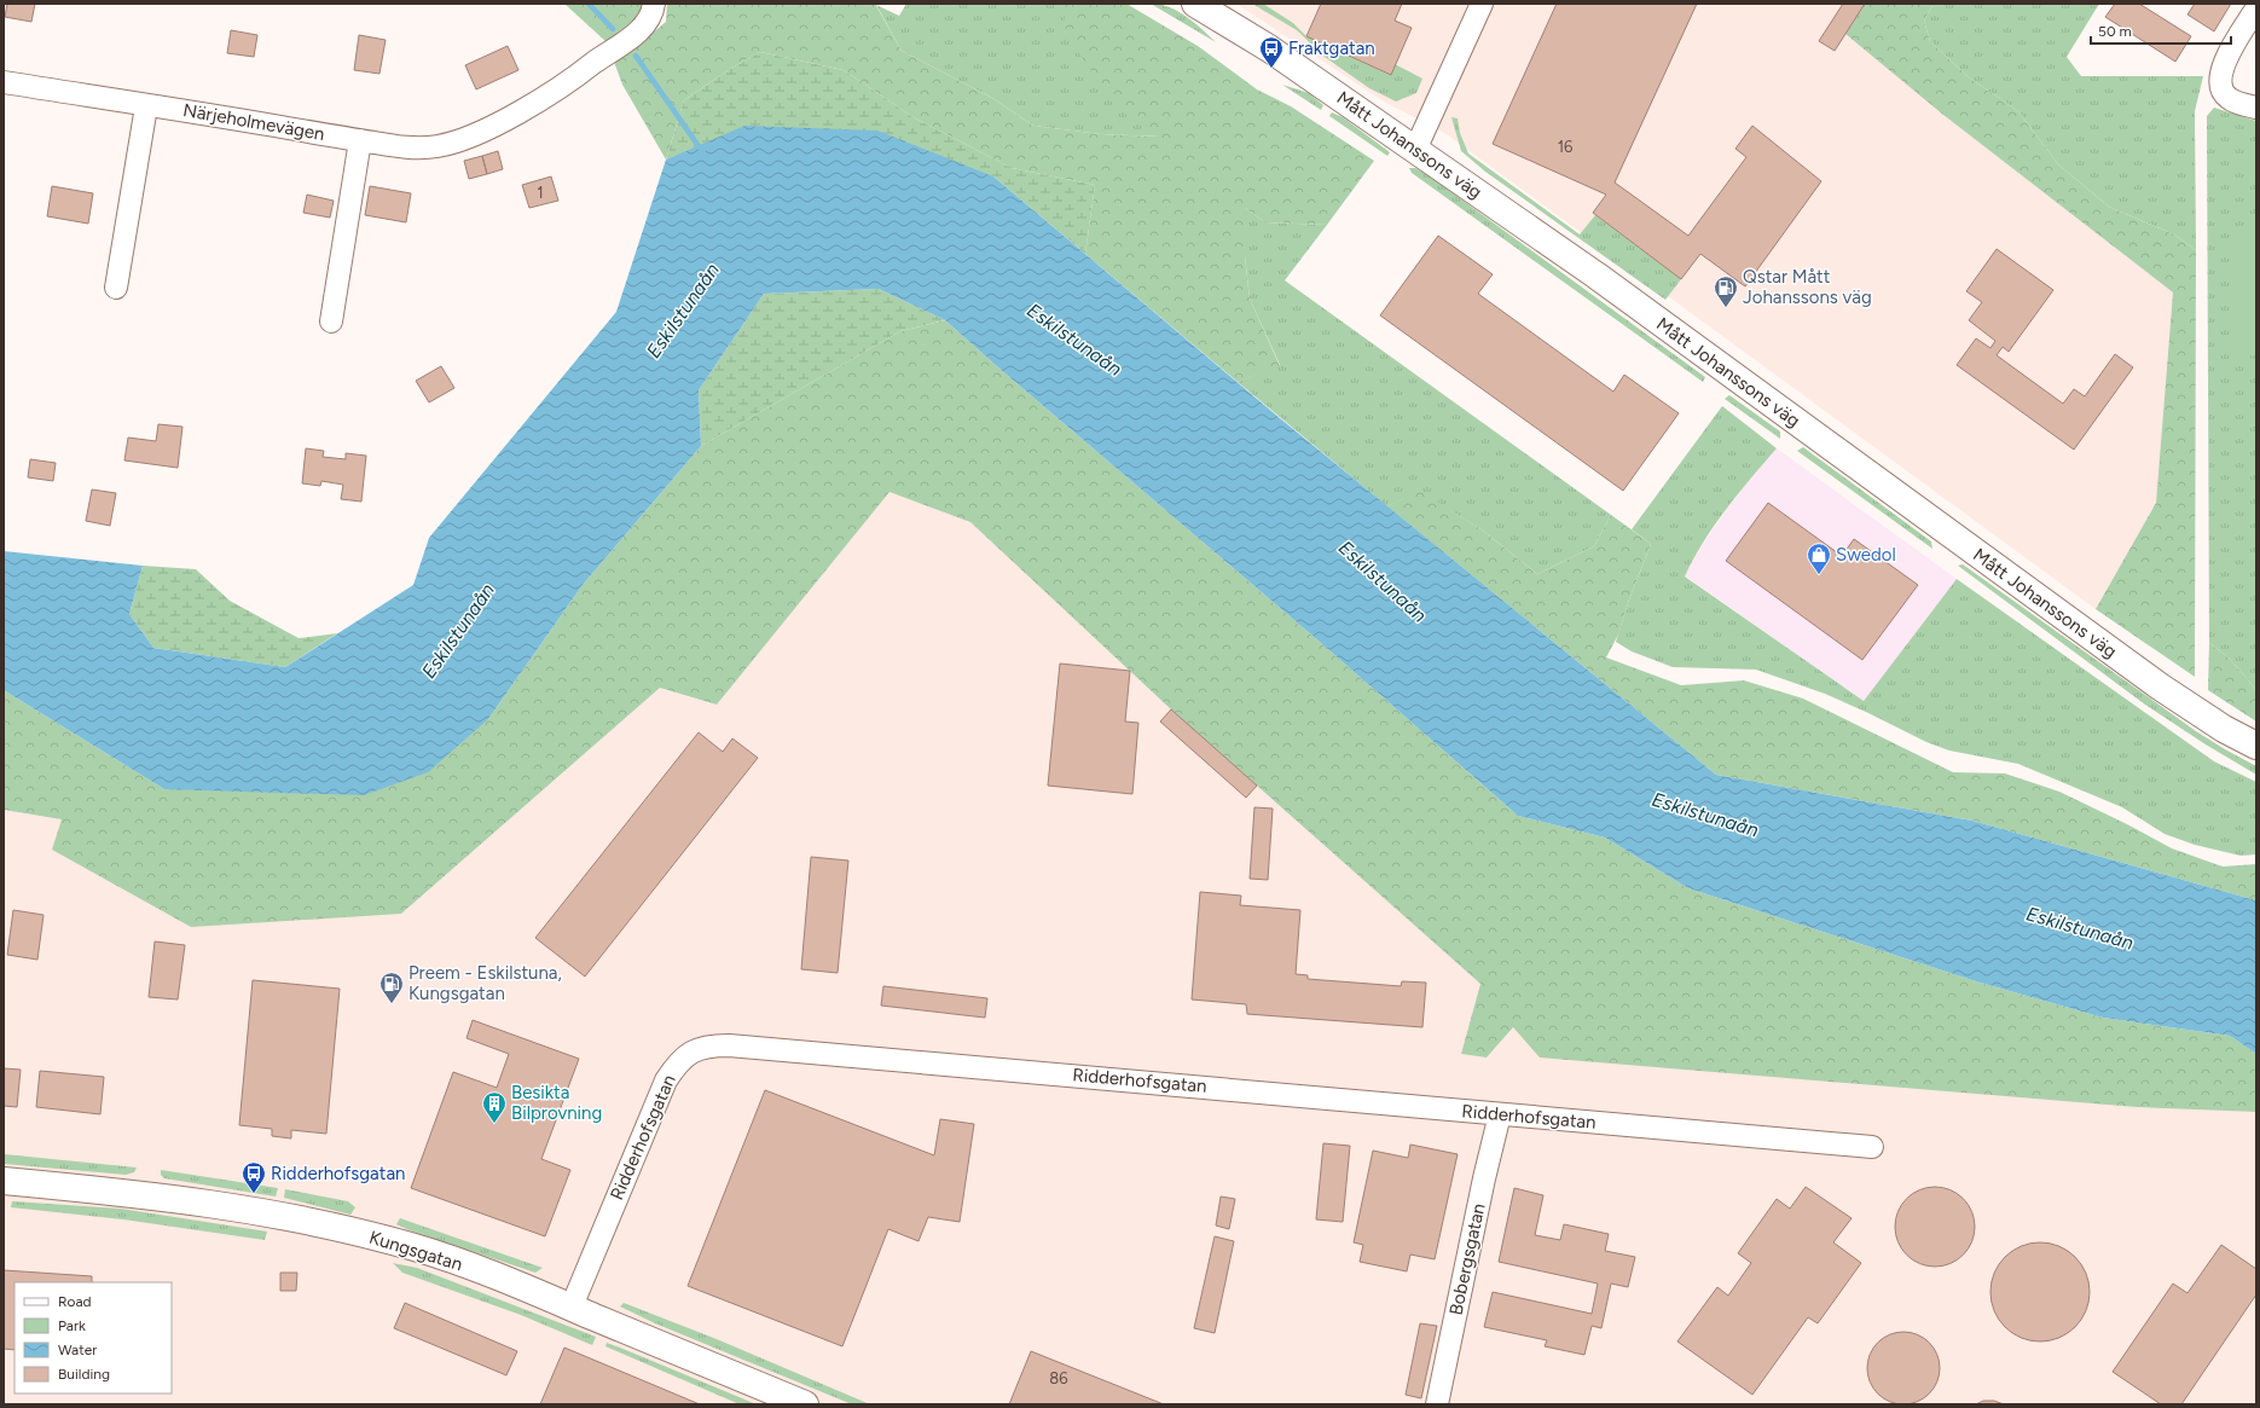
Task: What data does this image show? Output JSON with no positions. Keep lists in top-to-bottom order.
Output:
{
  "streets": {
    "street": [
      "Närjeholmevägen",
      "Mått Johanssons väg",
      "Ridderhofsgatan",
      "Kungsgatan",
      "Bobergsgatan"
    ]
  },
  "crossings": [
    ["Ridderhofsgatan", "Kungsgatan"],
    ["Ridderhofsgatan", "Bobergsgatan"]
  ],
  "water": ["Eskilstunaån"],
  "places": {
    "bus stop": ["Fraktgatan", "Ridderhofsgatan"],
    "fuel station": ["Qstar Mått Johanssons väg", "Preem - Eskilstuna, Kungsgatan"],
    "shop": ["Swedol"],
    "building": ["Besikta Bilprovning"]
  },
  "house_numbers": ["16", "1", "86"],
  "legend": [
    "Road",
    "Park",
    "Water",
    "Building"
  ],
  "scale_bar": "50 m"
}
